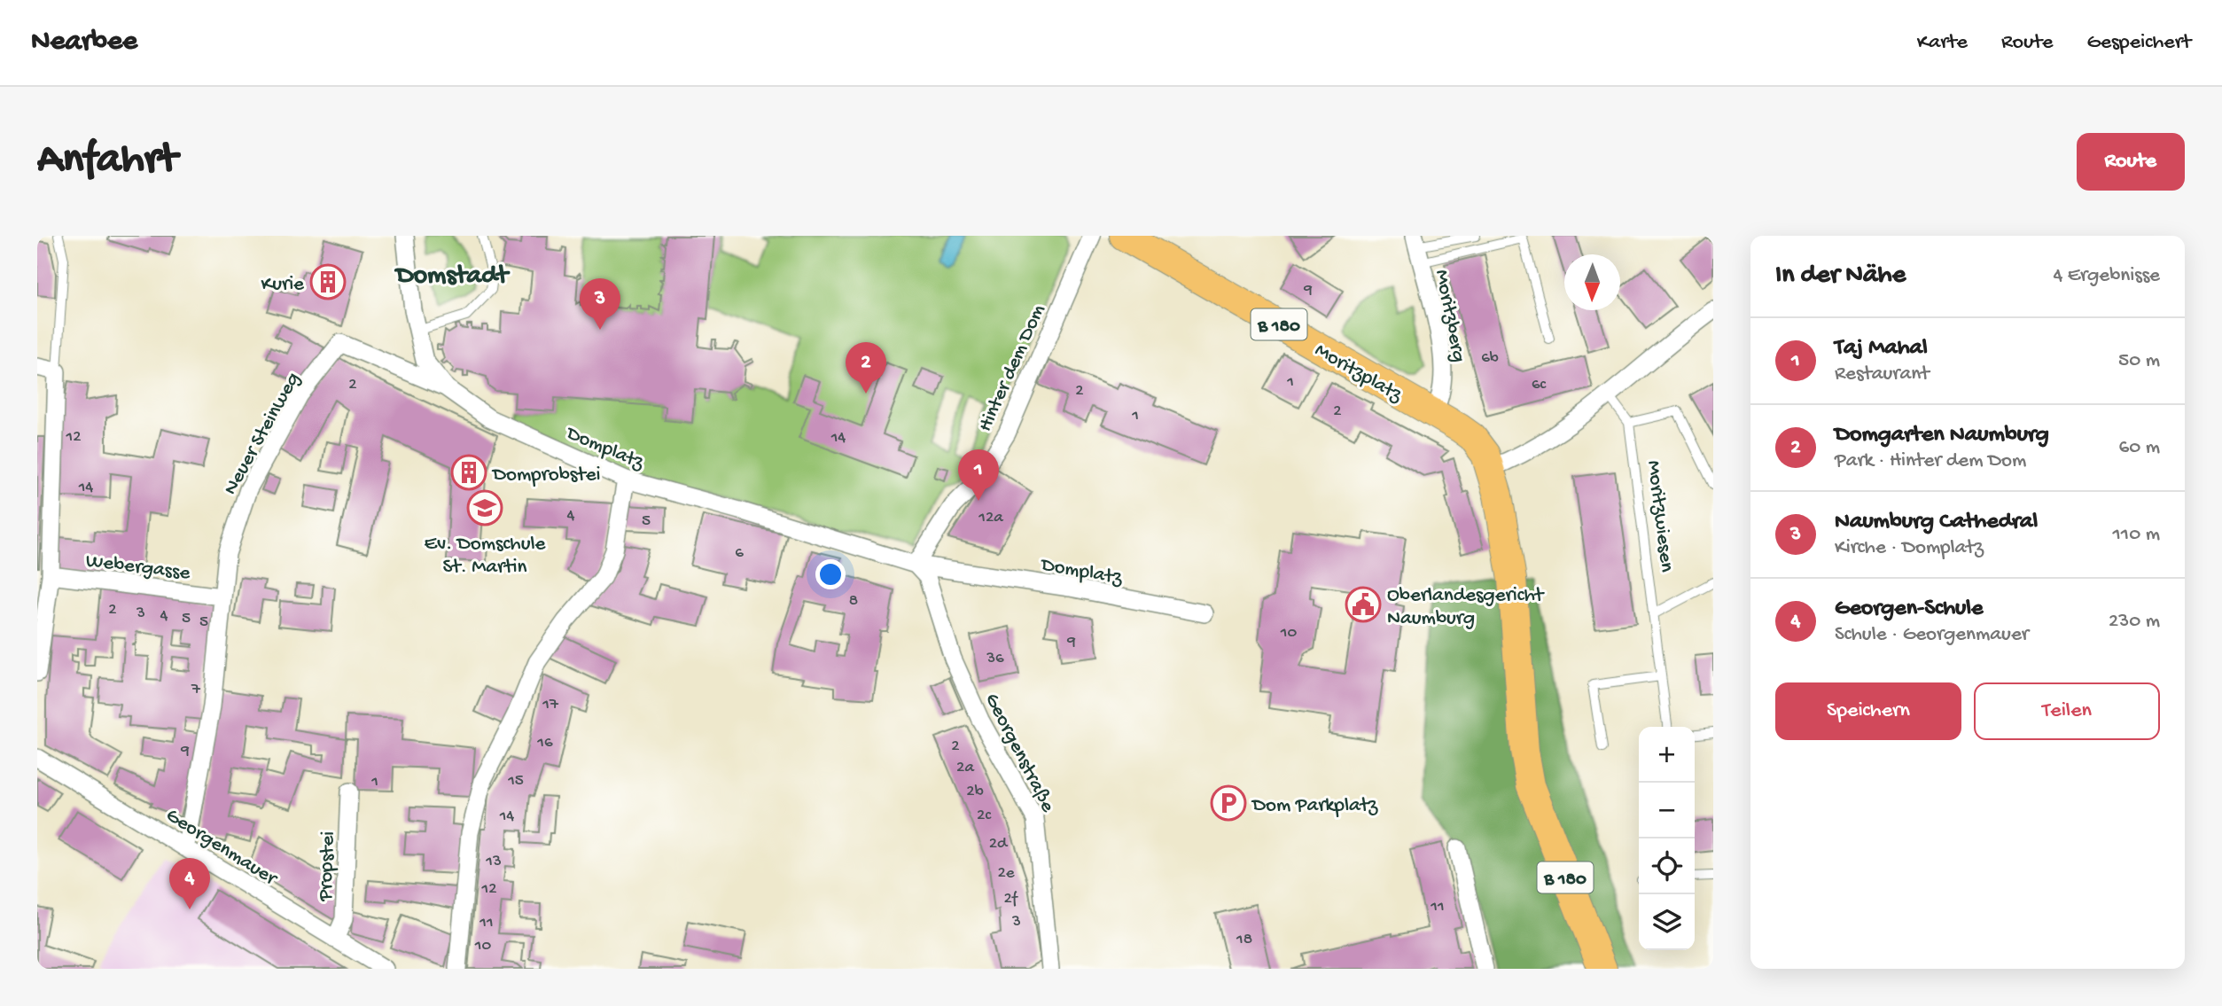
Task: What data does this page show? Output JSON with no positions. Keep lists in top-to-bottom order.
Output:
{
  "streets": {
    "main road": ["B 180", "Moritzplatz"],
    "street": [
      "Moritzberg",
      "Hinter dem Dom",
      "Neuer Steinweg",
      "Domplatz",
      "Webergasse",
      "Georgenstraße",
      "Georgenmauer",
      "Propstei"
    ],
    "lane": ["Moritzwiesen"]
  },
  "crossings": [
    ["Moritzberg", "B 180"],
    ["Moritzberg", "Moritzplatz"],
    ["B 180", "Moritzplatz"],
    ["Hinter dem Dom", "Domplatz"],
    ["Hinter dem Dom", "Georgenstraße"],
    ["Neuer Steinweg", "Domplatz"],
    ["Neuer Steinweg", "Webergasse"],
    ["Neuer Steinweg", "Georgenmauer"],
    ["Domplatz", "Georgenstraße"],
    ["Georgenmauer", "Propstei"]
  ],
  "districts": ["Domstadt"],
  "places": {
    "building": ["Kurie", "Domprobstei"],
    "school or university": ["Ev. Domschule St. Martin"],
    "public building": ["Oberlandesgericht Naumburg"],
    "parking": ["Dom Parkplatz"]
  },
  "house_numbers": [
    "9",
    "6b",
    "1",
    "2",
    "6c",
    "2",
    "2",
    "1",
    "12",
    "14",
    "14",
    "4",
    "12a",
    "5",
    "6",
    "8",
    "2",
    "3",
    "4",
    "5",
    "5",
    "10",
    "9",
    "36",
    "7",
    "17",
    "16",
    "2",
    "9",
    "2a",
    "15",
    "1",
    "2b",
    "2c",
    "14",
    "2d",
    "13",
    "2e",
    "12",
    "2f",
    "11",
    "3",
    "11",
    "18",
    "10"
  ],
  "north": "bottom",
  "page": {
    "header": "Nearbee",
    "nav": ["Karte", "Route", "Gespeichert"],
    "buttons": [
      "Route",
      ["Speichern", "Teilen"]
    ],
    "title": "Anfahrt",
    "heading": ["In der Nähe", "4 Ergebnisse"],
    "pins": [
      "3",
      "2",
      "1",
      "4"
    ],
    "list": [
      {
        "mark": "1",
        "name": "Taj Mahal",
        "note": "Restaurant",
        "value": "50 m"
      },
      {
        "mark": "2",
        "name": "Domgarten Naumburg",
        "note": "Park · Hinter dem Dom",
        "value": "60 m"
      },
      {
        "mark": "3",
        "name": "Naumburg Cathedral",
        "note": "Kirche · Domplatz",
        "value": "110 m"
      },
      {
        "mark": "4",
        "name": "Georgen-Schule",
        "note": "Schule · Georgenmauer",
        "value": "230 m"
      }
    ],
    "map_buttons": ["+", "−"]
  }
}
